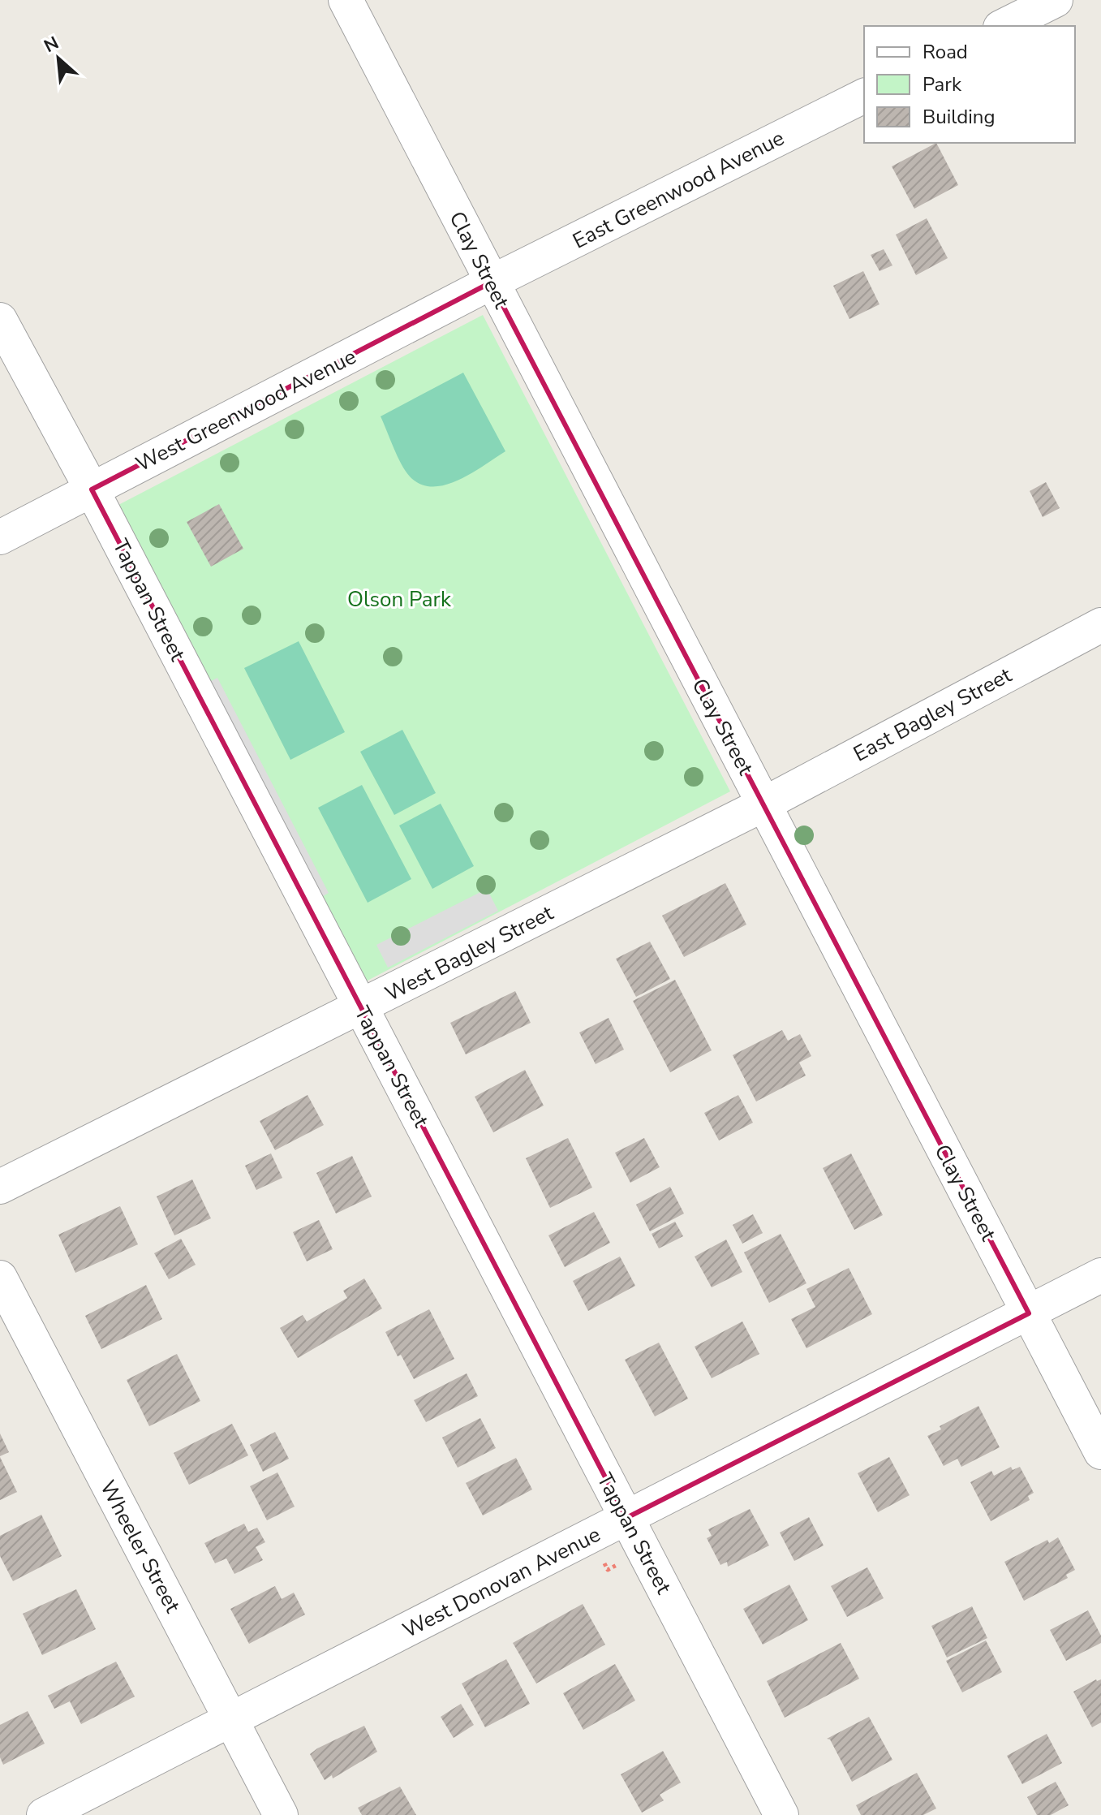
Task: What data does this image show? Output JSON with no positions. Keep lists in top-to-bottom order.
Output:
{
  "streets": {
    "street": [
      "East Greenwood Avenue",
      "Clay Street",
      "West Greenwood Avenue",
      "Tappan Street",
      "East Bagley Street",
      "West Bagley Street",
      "Wheeler Street",
      "West Donovan Avenue"
    ]
  },
  "crossings": [
    ["East Greenwood Avenue", "Clay Street"],
    ["East Greenwood Avenue", "West Greenwood Avenue"],
    ["Clay Street", "West Greenwood Avenue"],
    ["Clay Street", "East Bagley Street"],
    ["Clay Street", "West Bagley Street"],
    ["Clay Street", "West Donovan Avenue"],
    ["West Greenwood Avenue", "Tappan Street"],
    ["Tappan Street", "West Bagley Street"],
    ["Tappan Street", "West Donovan Avenue"],
    ["East Bagley Street", "West Bagley Street"],
    ["Wheeler Street", "West Donovan Avenue"]
  ],
  "parks": ["Olson Park"],
  "legend": ["Road", "Park", "Building"],
  "north": "top left"
}
